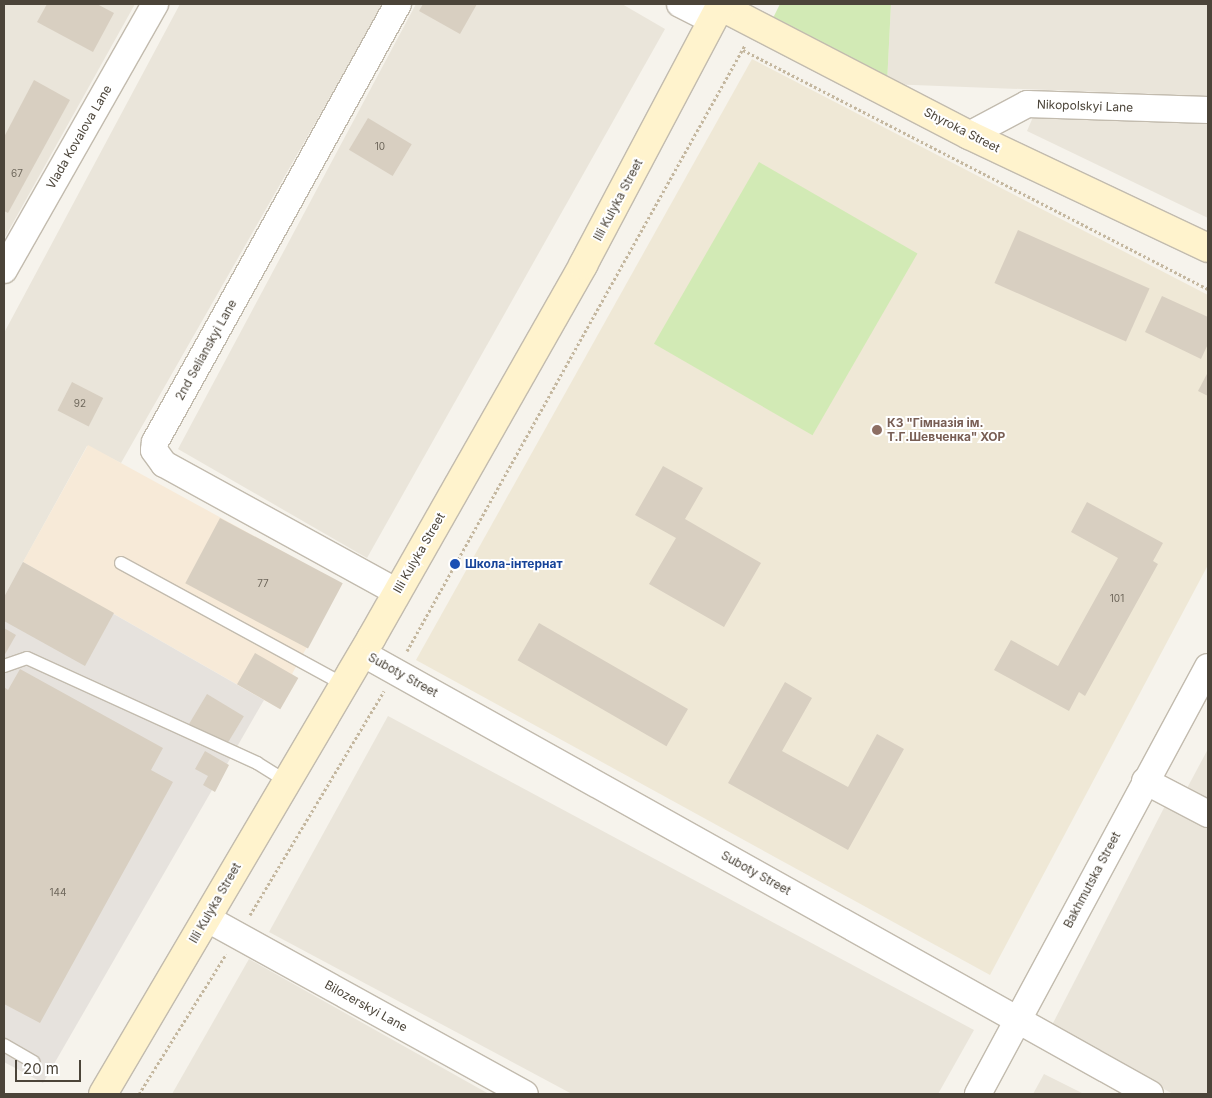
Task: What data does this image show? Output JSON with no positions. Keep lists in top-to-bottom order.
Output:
{
  "streets": {
    "street": [
      "Nikopolskyi Lane",
      "Shyroka Street",
      "Vlada Kovalova Lane",
      "Illi Kulyka Street",
      "2nd Selianskyi Lane",
      "Suboty Street",
      "Bakhmutska Street",
      "Bilozerskyi Lane"
    ]
  },
  "crossings": [
    ["Nikopolskyi Lane", "Shyroka Street"],
    ["Shyroka Street", "Illi Kulyka Street"],
    ["Illi Kulyka Street", "2nd Selianskyi Lane"],
    ["Illi Kulyka Street", "Suboty Street"],
    ["Illi Kulyka Street", "Bilozerskyi Lane"],
    ["Suboty Street", "Bakhmutska Street"]
  ],
  "places": ["КЗ \"Гімназія ім. Т.Г.Шевченка\" ХОР", "Школа-інтернат"],
  "house_numbers": [
    "10",
    "67",
    "92",
    "77",
    "101",
    "144"
  ],
  "scale_bar": "20 m"
}
